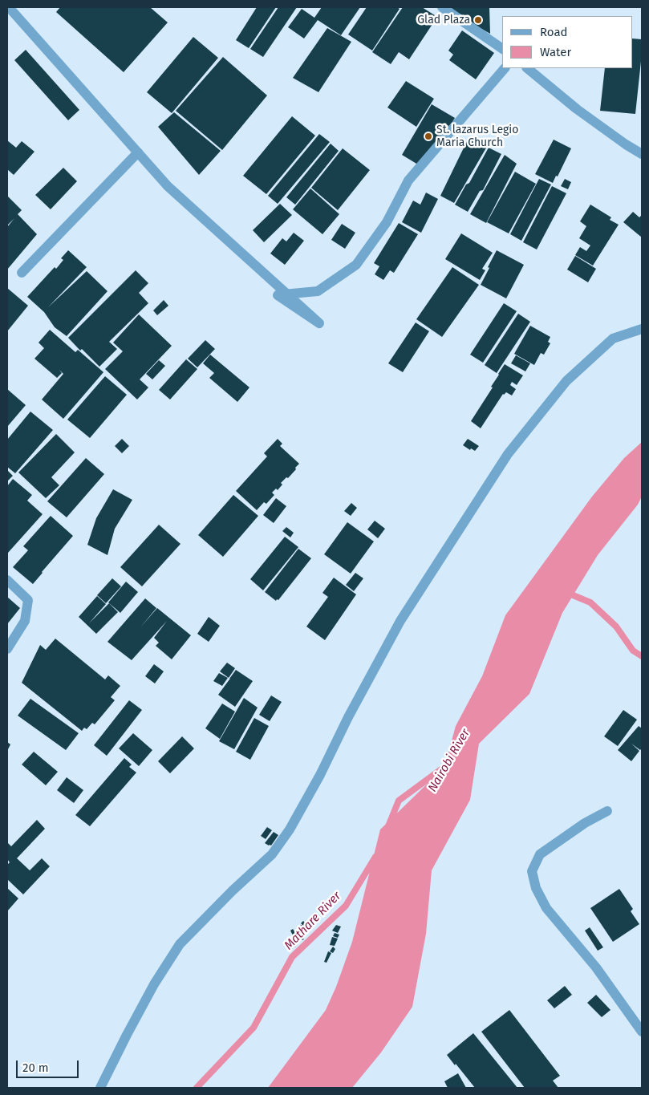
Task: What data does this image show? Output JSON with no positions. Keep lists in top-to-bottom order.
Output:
{
  "water": ["Nairobi River", "Mathare River"],
  "places": ["Glad Plaza", "St. lazarus Legio Maria Church"],
  "legend": ["Road", "Water"],
  "scale_bar": "20 m"
}
